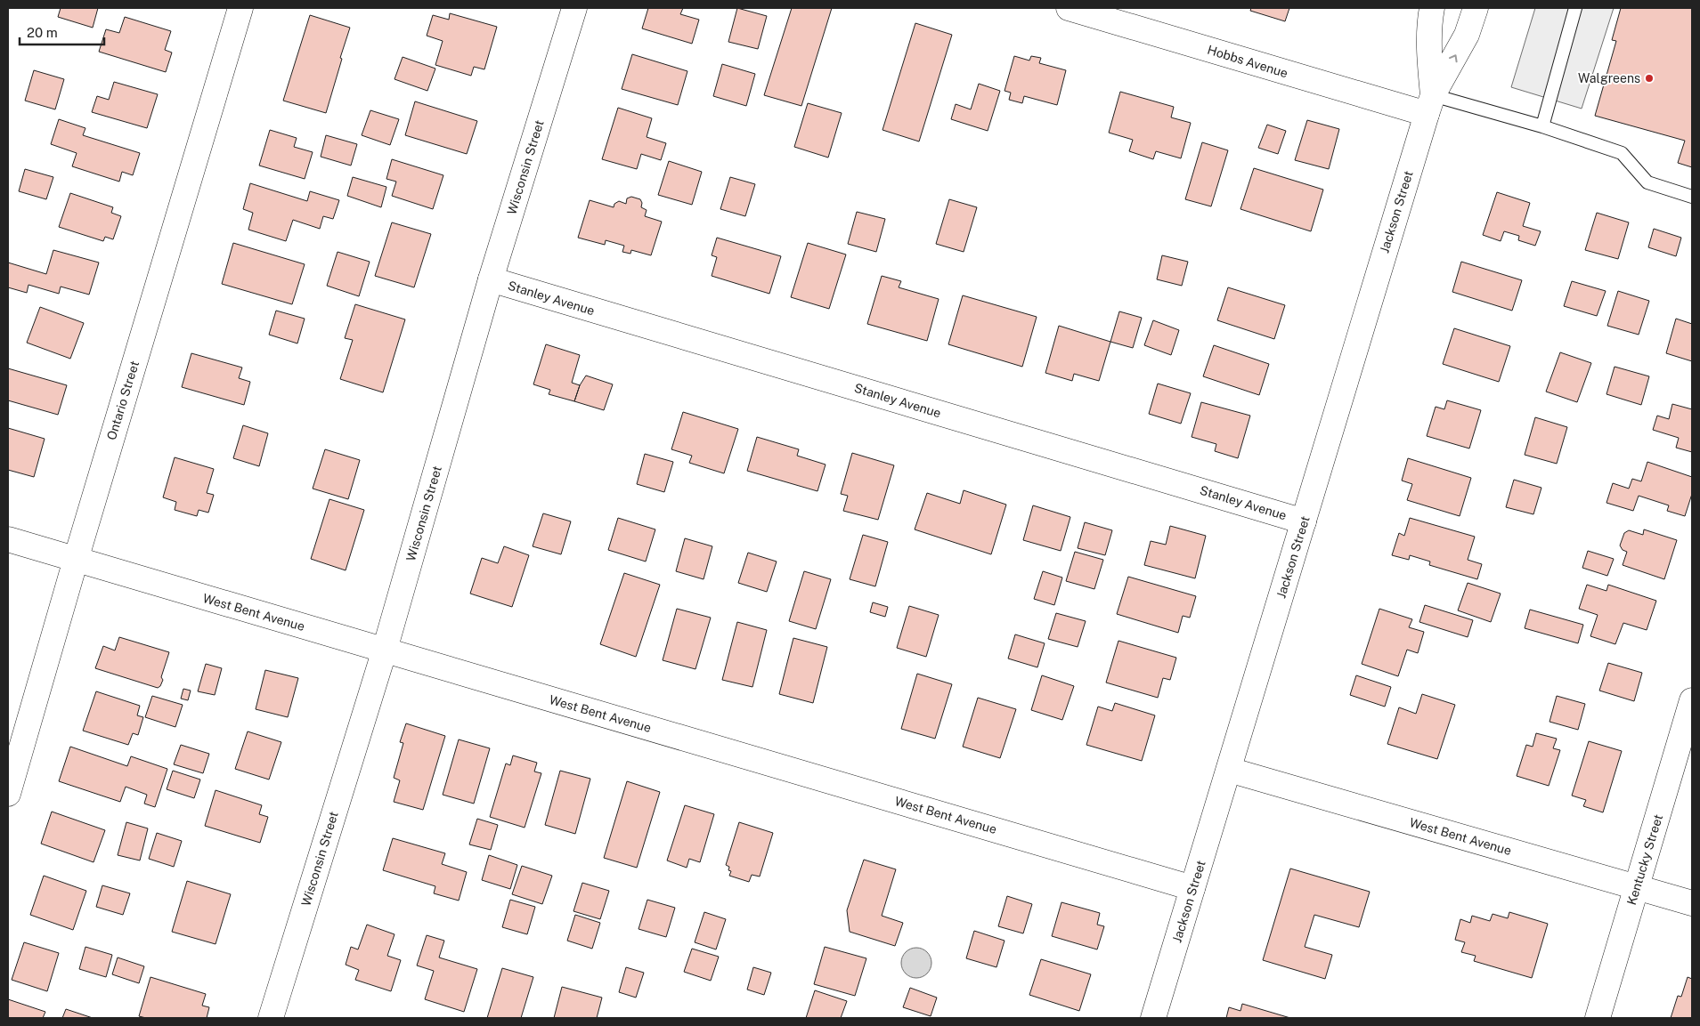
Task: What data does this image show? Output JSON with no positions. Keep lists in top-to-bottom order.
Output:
{
  "streets": {
    "street": [
      "Hobbs Avenue",
      "Wisconsin Street",
      "Jackson Street",
      "Stanley Avenue",
      "Ontario Street",
      "West Bent Avenue",
      "Kentucky Street"
    ]
  },
  "crossings": [
    ["Hobbs Avenue", "Jackson Street"],
    ["Wisconsin Street", "Stanley Avenue"],
    ["Wisconsin Street", "West Bent Avenue"],
    ["Jackson Street", "Stanley Avenue"],
    ["Jackson Street", "West Bent Avenue"],
    ["Ontario Street", "West Bent Avenue"],
    ["West Bent Avenue", "Kentucky Street"]
  ],
  "places": ["Walgreens"],
  "scale_bar": "20 m"
}
